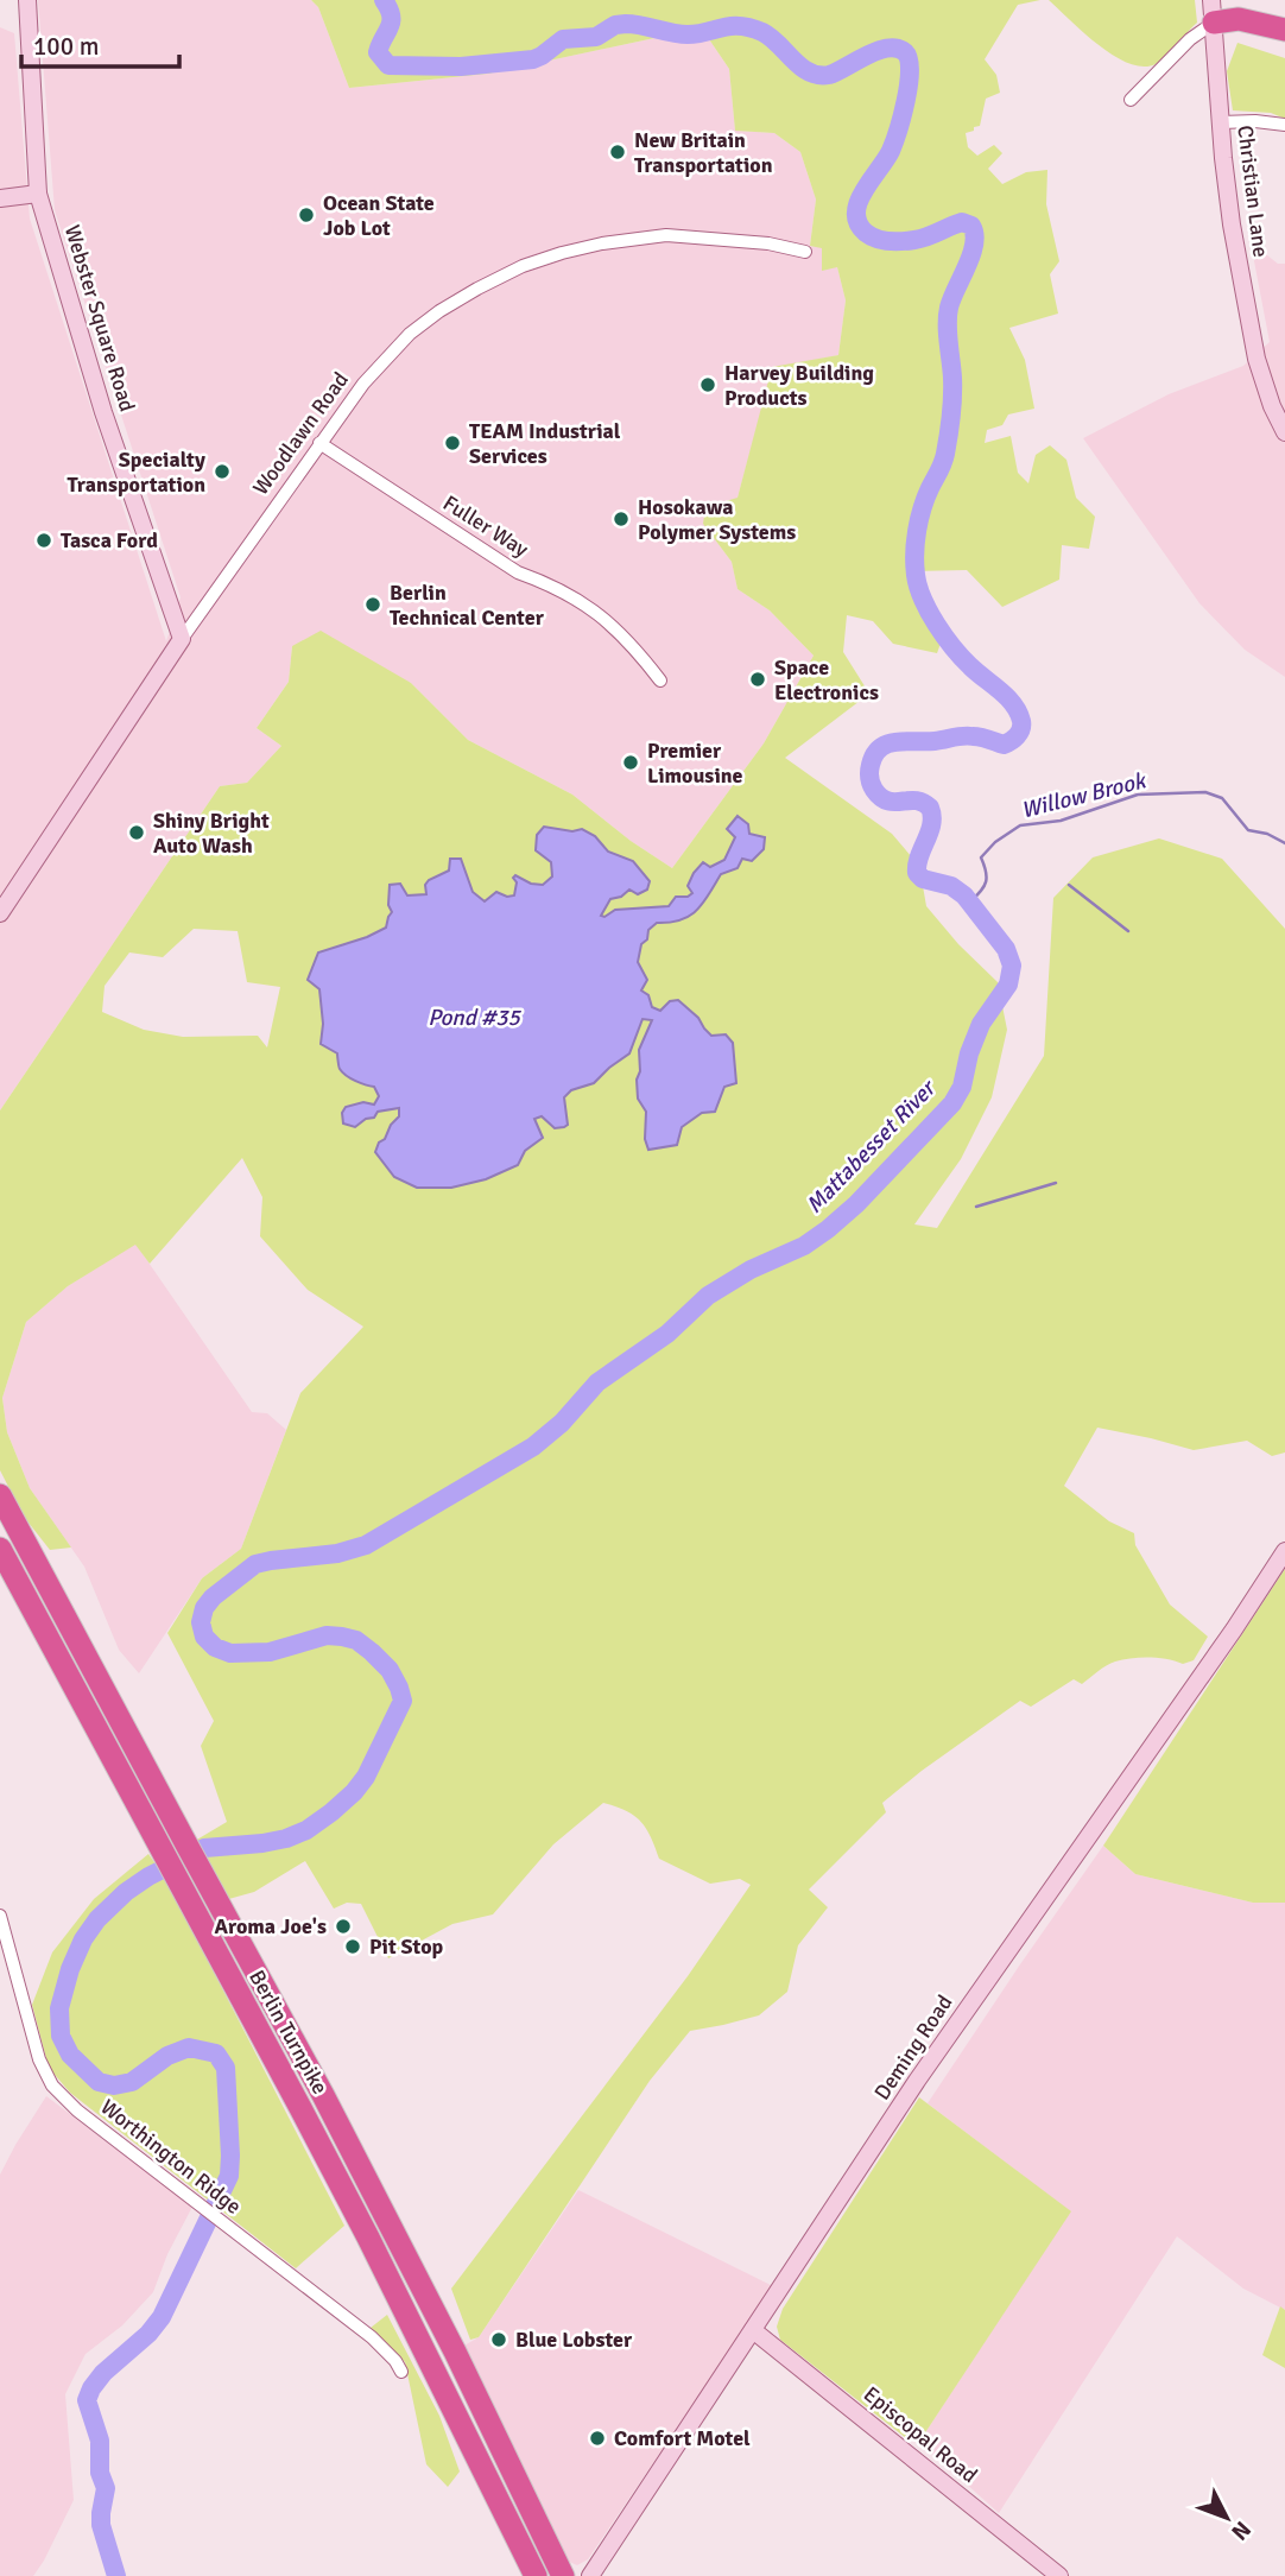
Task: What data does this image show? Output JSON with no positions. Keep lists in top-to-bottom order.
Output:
{
  "streets": {
    "highway": ["Berlin Turnpike"],
    "street": [
      "Christian Lane",
      "Webster Square Road",
      "Woodlawn Road",
      "Fuller Way",
      "Deming Road",
      "Worthington Ridge",
      "Episcopal Road"
    ]
  },
  "crossings": [
    ["Webster Square Road", "Woodlawn Road"],
    ["Woodlawn Road", "Fuller Way"],
    ["Deming Road", "Episcopal Road"]
  ],
  "water": ["Willow Brook", "Pond #35", "Mattabesset River"],
  "places": [
    "New Britain Transportation",
    "Ocean State Job Lot",
    "Harvey Building Products",
    "TEAM Industrial Services",
    "Specialty Transportation",
    "Hosokawa Polymer Systems",
    "Tasca Ford",
    "Berlin Technical Center",
    "Space Electronics",
    "Premier Limousine",
    "Shiny Bright Auto Wash",
    "Aroma Joe's",
    "Pit Stop",
    "Blue Lobster",
    "Comfort Motel"
  ],
  "scale_bar": "100 m",
  "north": "bottom right"
}
